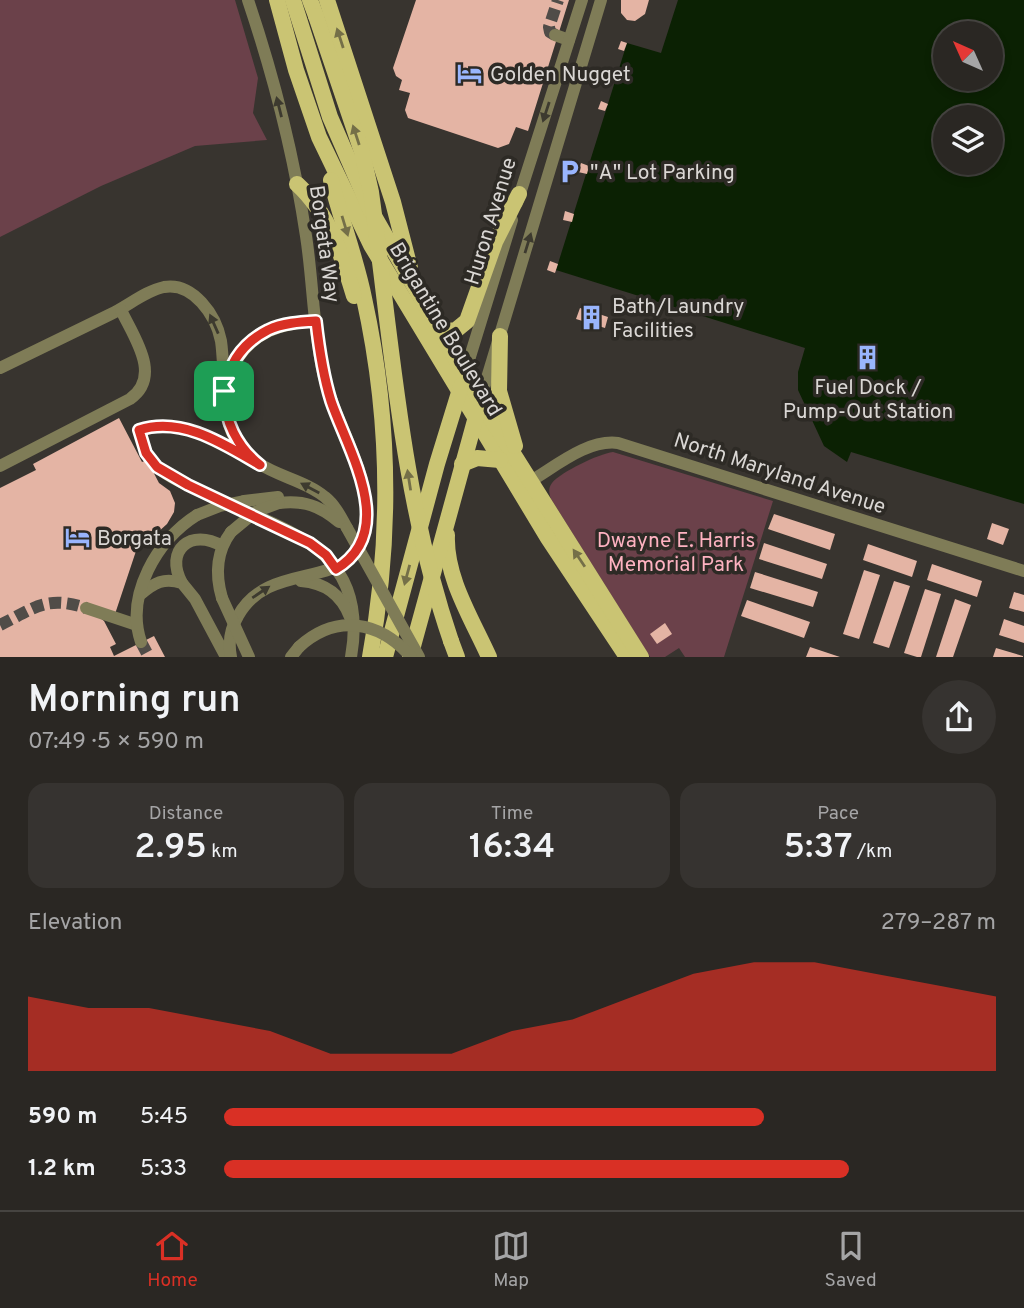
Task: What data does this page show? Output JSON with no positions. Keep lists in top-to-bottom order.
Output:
{
  "streets": {
    "main road": ["Huron Avenue", "Brigantine Boulevard"],
    "street": ["Borgata Way", "North Maryland Avenue"]
  },
  "crossings": [
    ["Huron Avenue", "Brigantine Boulevard"],
    ["Brigantine Boulevard", "North Maryland Avenue"]
  ],
  "parks": ["Dwayne E. Harris Memorial Park"],
  "places": {
    "hotel": ["Golden Nugget", "Borgata"],
    "parking": ["\"A\" Lot Parking"],
    "building": ["Bath/Laundry Facilities", "Fuel Dock / Pump-Out Station"]
  },
  "north": "top left",
  "page": {
    "heading": ["Morning run", "07:49 · 5 × 590 m"],
    "stats": [
      ["Distance", "2.95 km"],
      ["Time", "16:34"],
      ["Pace", "5:37 /km"]
    ],
    "chart": ["Elevation", "279–287 m"],
    "list": [
      {
        "name": "590 m",
        "note": "5:45"
      },
      {
        "name": "1.2 km",
        "note": "5:33"
      }
    ],
    "tabs": ["Home", "Map", "Saved"]
  }
}
